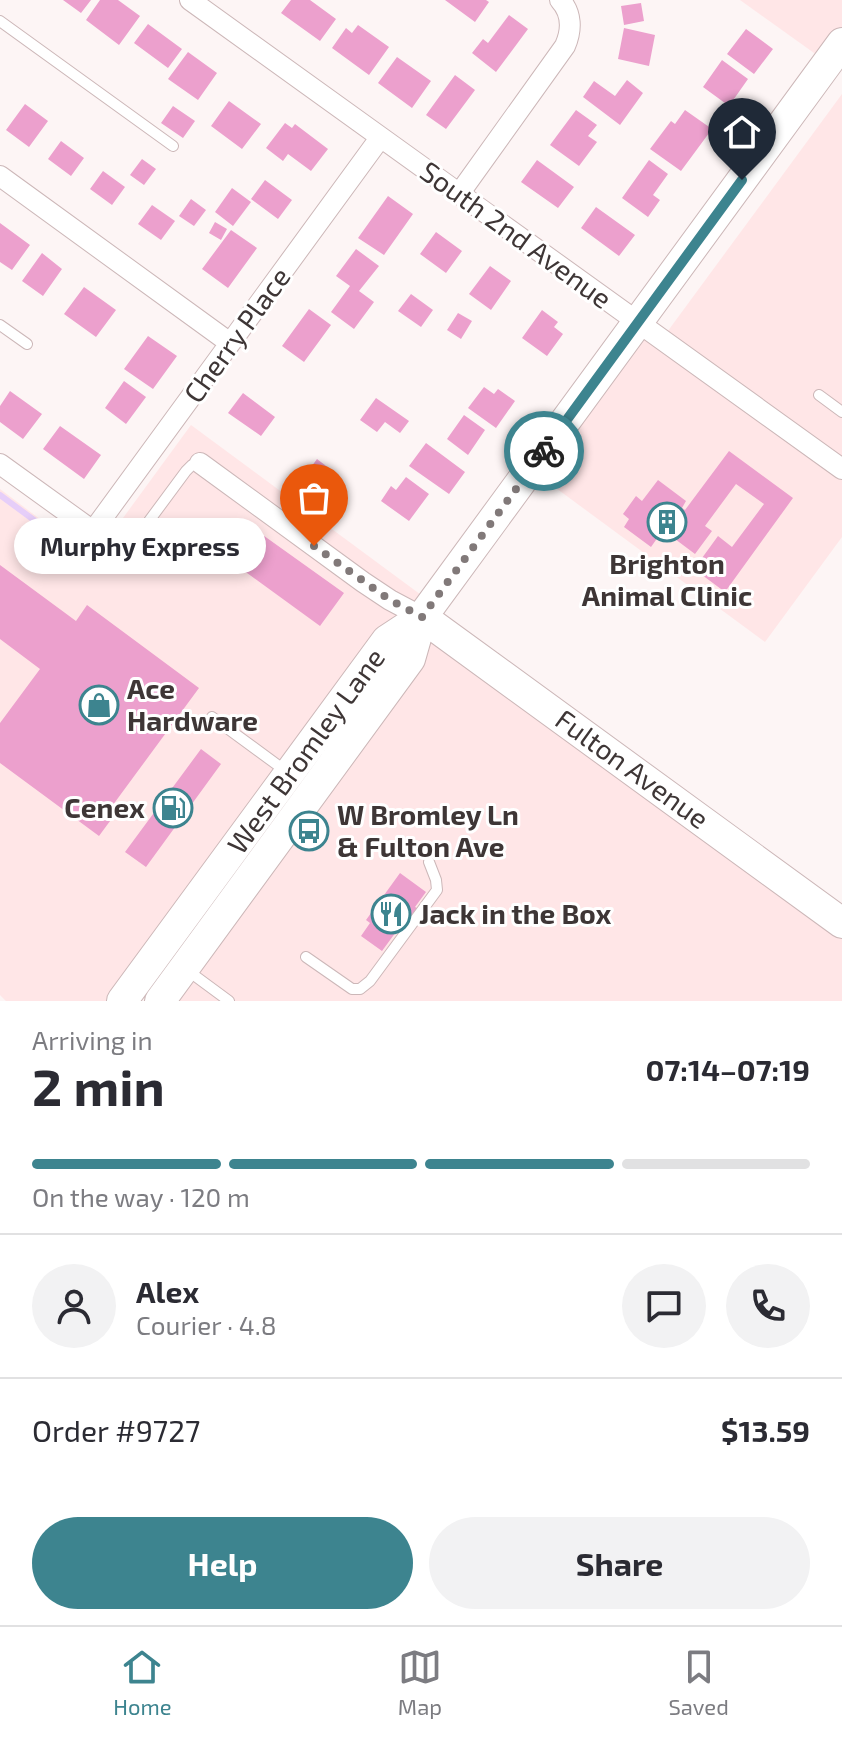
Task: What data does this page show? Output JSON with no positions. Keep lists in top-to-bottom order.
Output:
{
  "streets": {
    "main road": ["West Bromley Lane", "Fulton Avenue"],
    "street": ["South 2nd Avenue", "Cherry Place"]
  },
  "crossings": [
    ["South 2nd Avenue", "Cherry Place"],
    ["West Bromley Lane", "Fulton Avenue"]
  ],
  "places": {
    "building": ["Brighton Animal Clinic"],
    "other": ["Murphy Express"],
    "shop": ["Ace Hardware"],
    "fuel station": ["Cenex"],
    "bus stop": ["W Bromley Ln & Fulton Ave"],
    "restaurant": ["Jack in the Box"]
  },
  "page": {
    "bubble": "Murphy Express",
    "heading": ["2 min", "Arriving in", "07:14–07:19"],
    "panel": [
      "Alex",
      "Courier · 4.8",
      "Order #9727",
      "$13.59"
    ],
    "bar": "On the way · 120 m",
    "buttons": ["Help", "Share"],
    "tabs": ["Home", "Map", "Saved"]
  }
}
